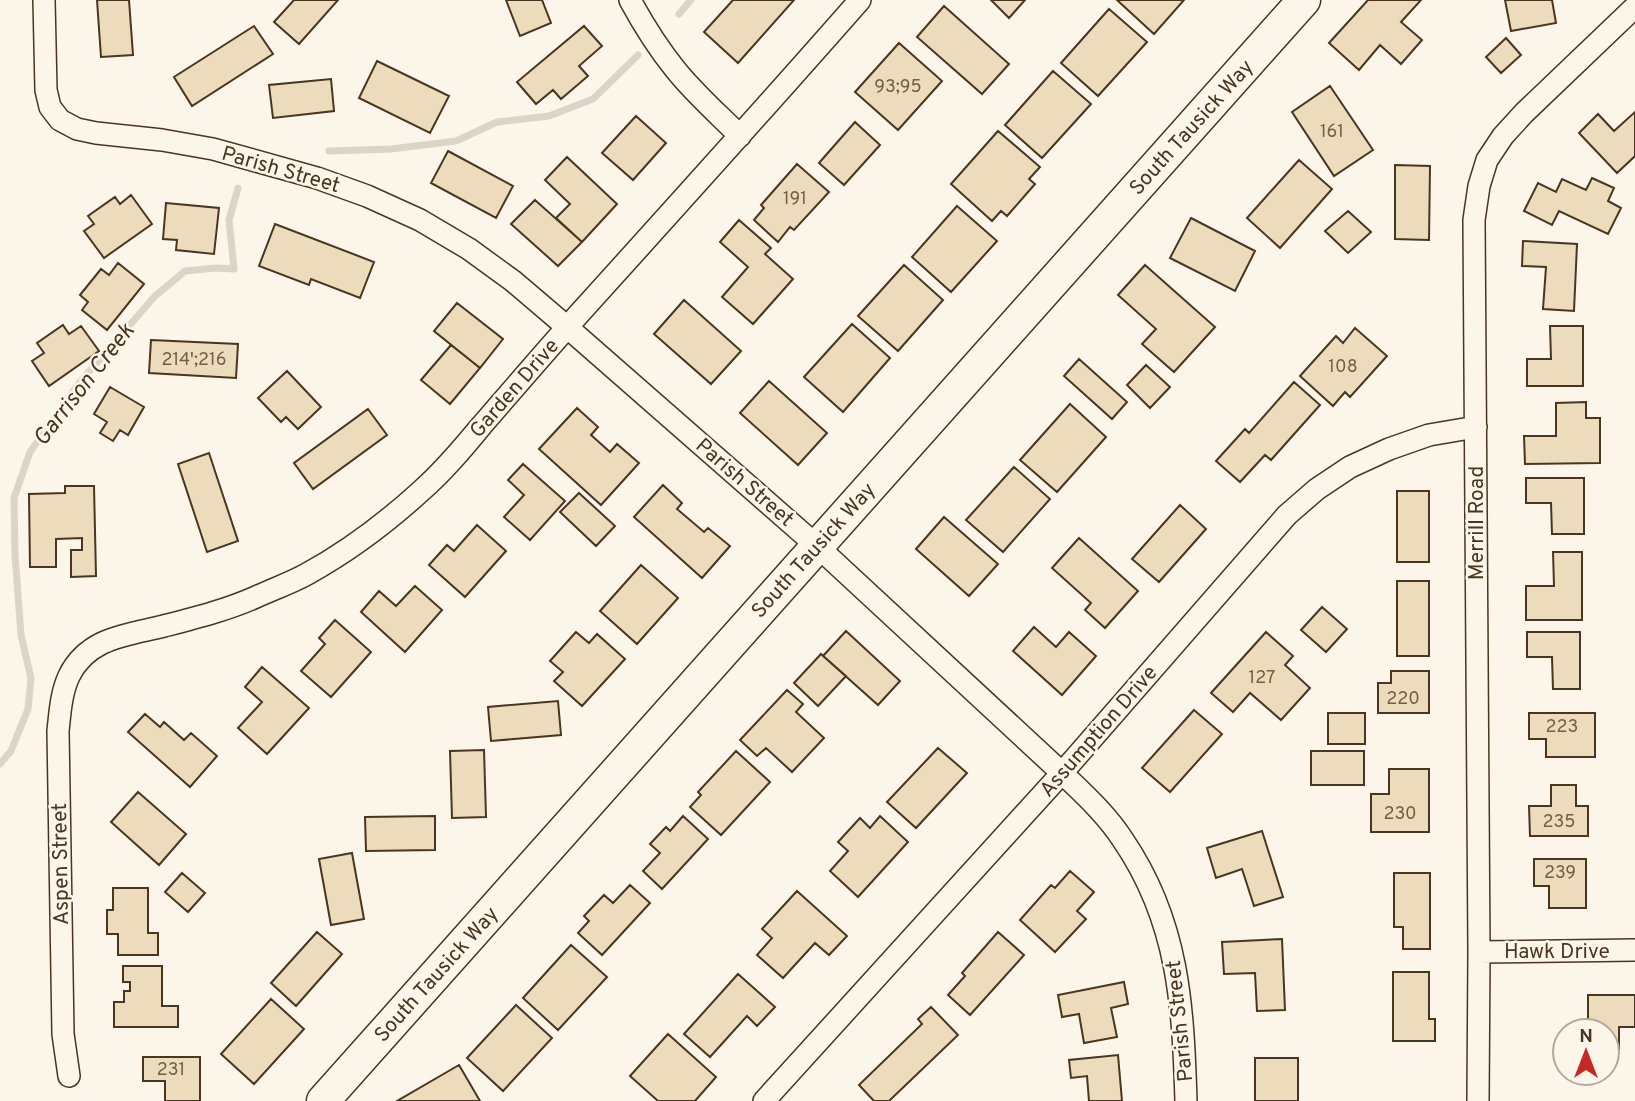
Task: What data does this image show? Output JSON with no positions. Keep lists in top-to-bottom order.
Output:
{
  "streets": {
    "main road": ["South Tausick Way"],
    "street": [
      "Parish Street",
      "Garden Drive",
      "Merrill Road",
      "Assumption Drive",
      "Aspen Street",
      "Hawk Drive"
    ]
  },
  "crossings": [
    ["South Tausick Way", "Parish Street"],
    ["Parish Street", "Garden Drive"],
    ["Parish Street", "Assumption Drive"],
    ["Garden Drive", "Aspen Street"],
    ["Merrill Road", "Assumption Drive"],
    ["Merrill Road", "Hawk Drive"]
  ],
  "water": ["Garrison Creek"],
  "house_numbers": [
    "93;95",
    "161",
    "191",
    "214';216",
    "108",
    "127",
    "220",
    "223",
    "230",
    "235",
    "239",
    "231"
  ],
  "north": "top"
}
